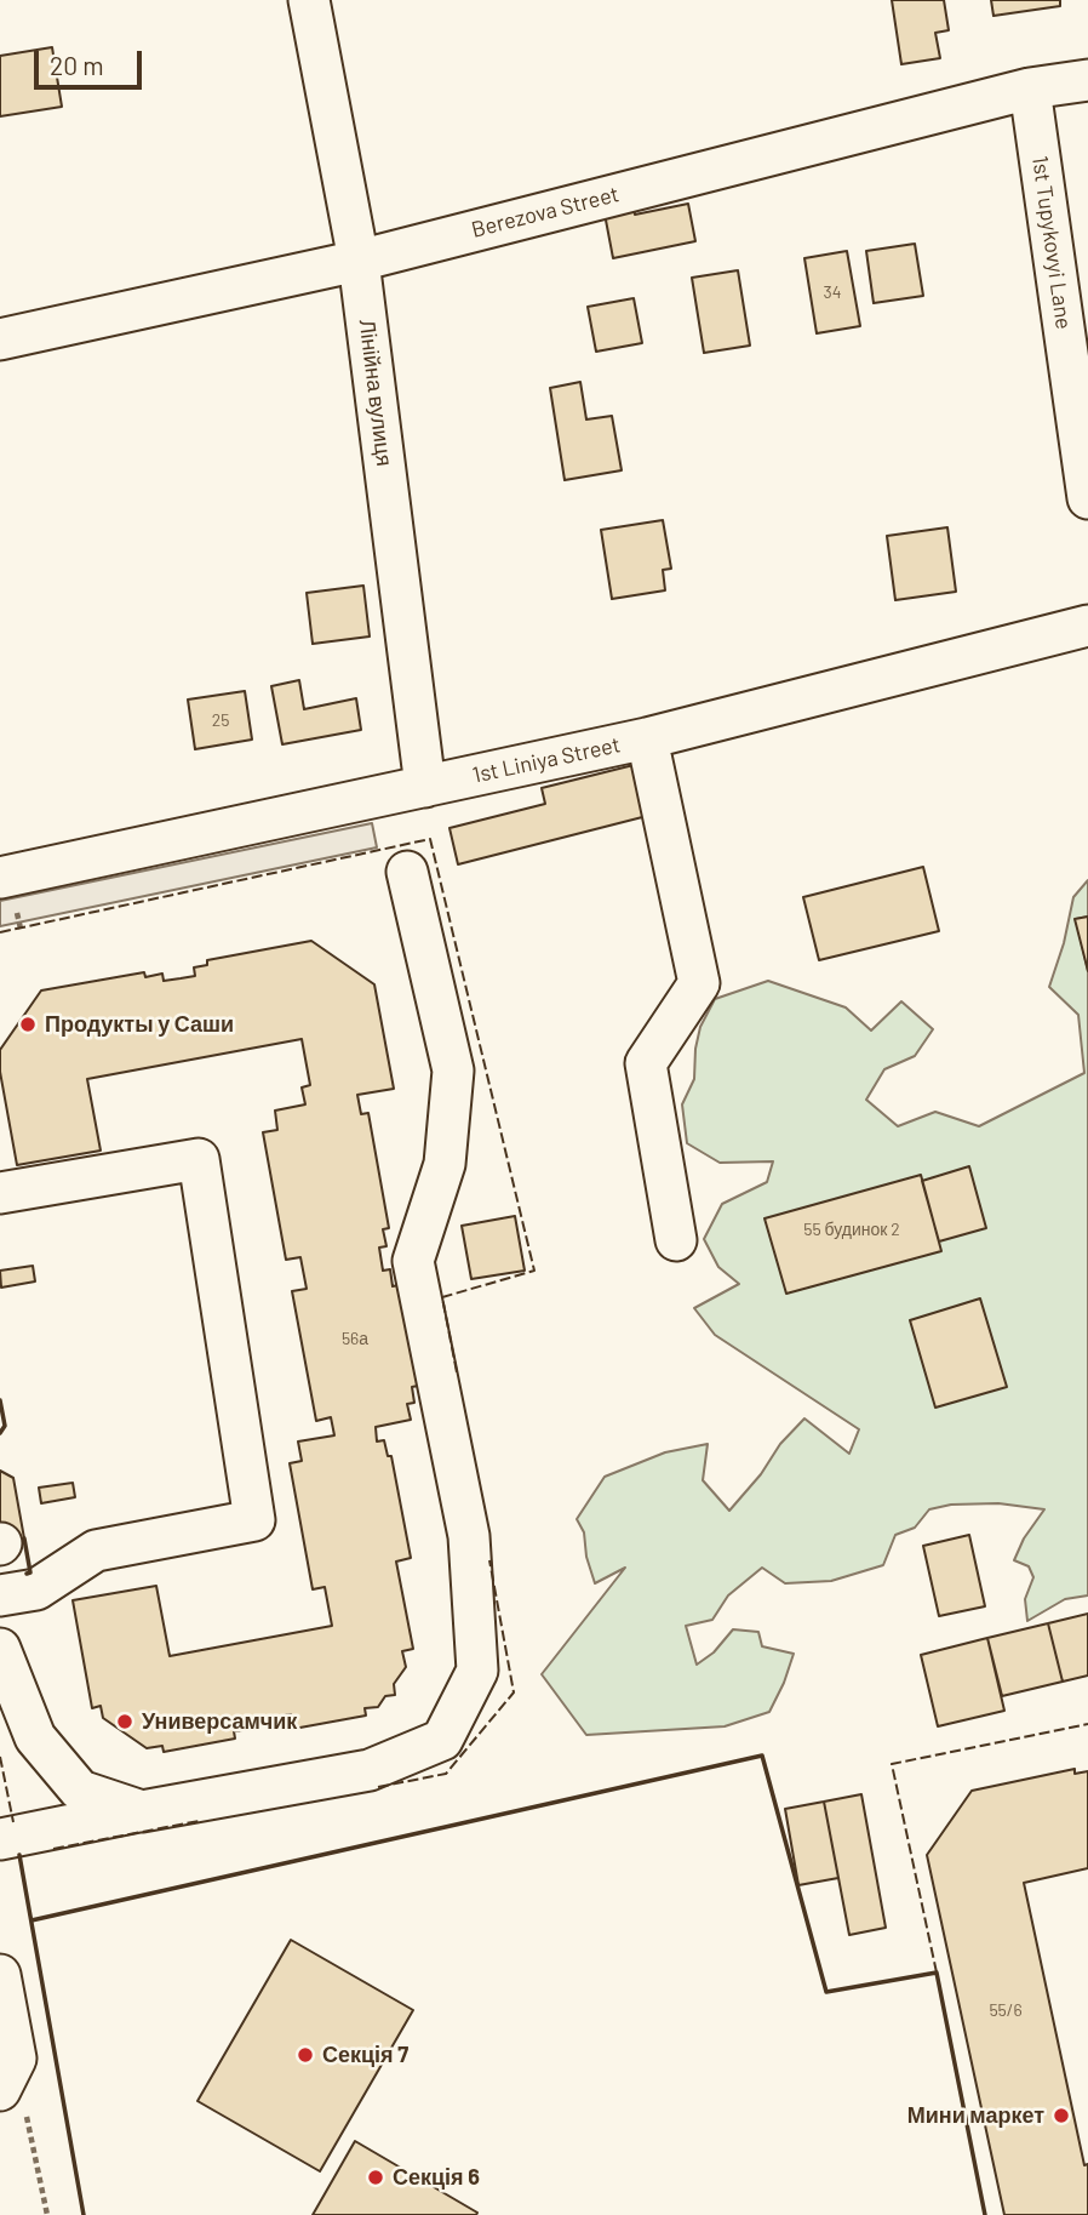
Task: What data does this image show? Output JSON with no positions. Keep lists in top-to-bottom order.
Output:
{
  "streets": {
    "street": [
      "Berezova Street",
      "1st Tupykovyi Lane",
      "Лінійна вулиця",
      "1st Liniya Street"
    ]
  },
  "crossings": [
    ["Berezova Street", "1st Tupykovyi Lane"],
    ["Berezova Street", "Лінійна вулиця"],
    ["Лінійна вулиця", "1st Liniya Street"]
  ],
  "places": [
    "Продукты у Саши",
    "Универсамчик",
    "Секція 7",
    "Мини маркет",
    "Секція 6"
  ],
  "house_numbers": [
    "34",
    "25",
    "55 будинок 2",
    "56а",
    "55/6"
  ],
  "scale_bar": "20 m"
}
